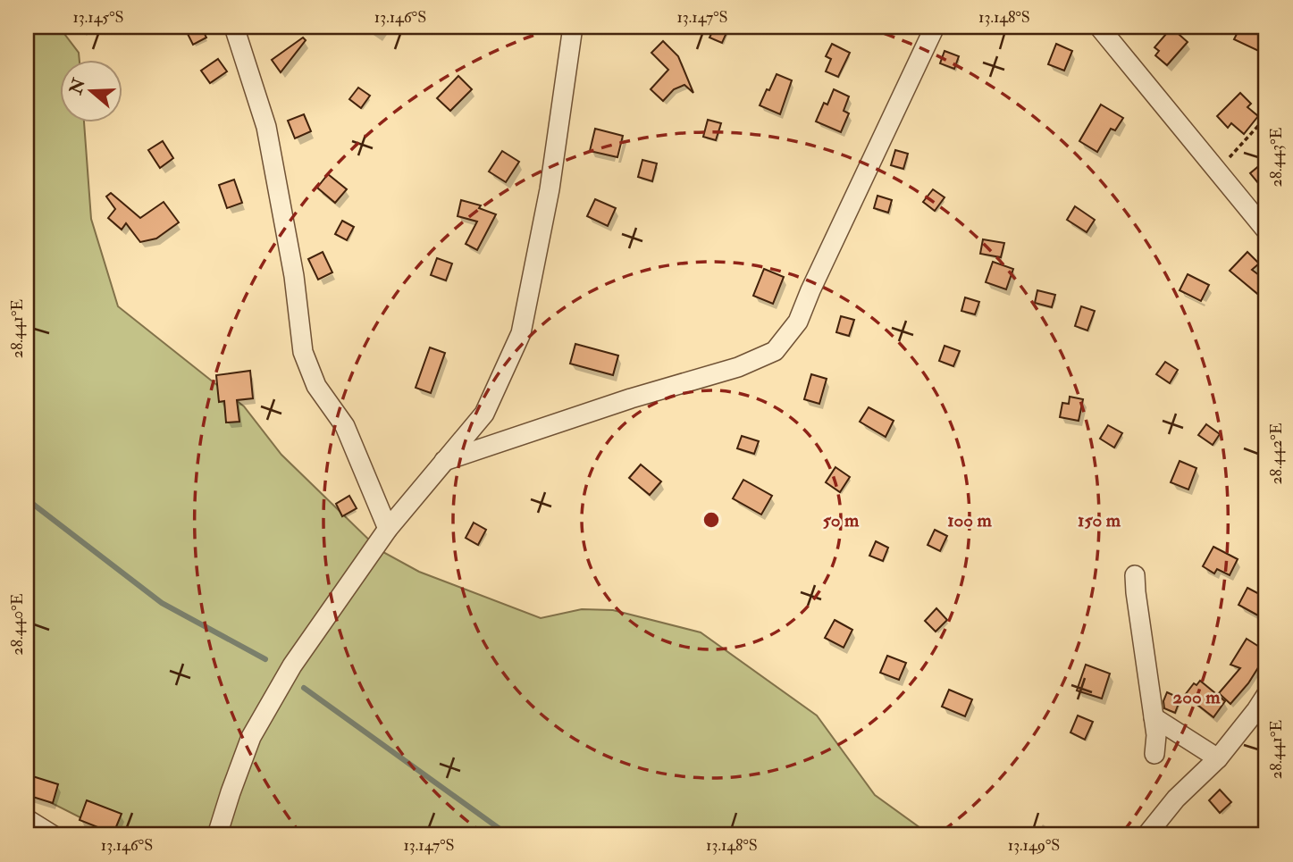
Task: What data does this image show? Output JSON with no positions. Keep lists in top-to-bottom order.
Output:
{
  "north": "left",
  "coordinates": [
    "13.145°S",
    "13.146°S",
    "13.147°S",
    "13.148°S",
    "28.443°E",
    "28.441°E",
    "28.442°E",
    "28.440°E",
    "13.149°S"
  ],
  "rings": [
    "50 m",
    "100 m",
    "150 m",
    "200 m"
  ]
}
